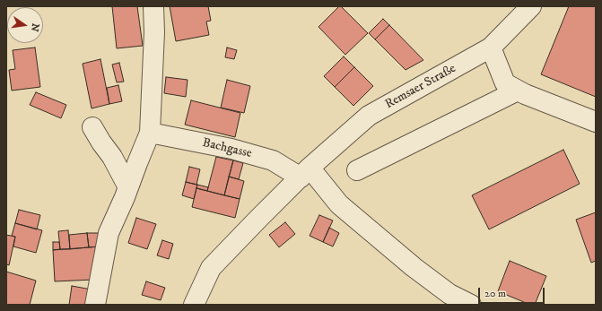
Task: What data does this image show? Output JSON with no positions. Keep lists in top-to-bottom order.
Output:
{
  "streets": {
    "street": ["Remsaer Straße", "Bachgasse"]
  },
  "crossings": [
    ["Remsaer Straße", "Bachgasse"]
  ],
  "scale_bar": "20 m",
  "north": "right"
}
